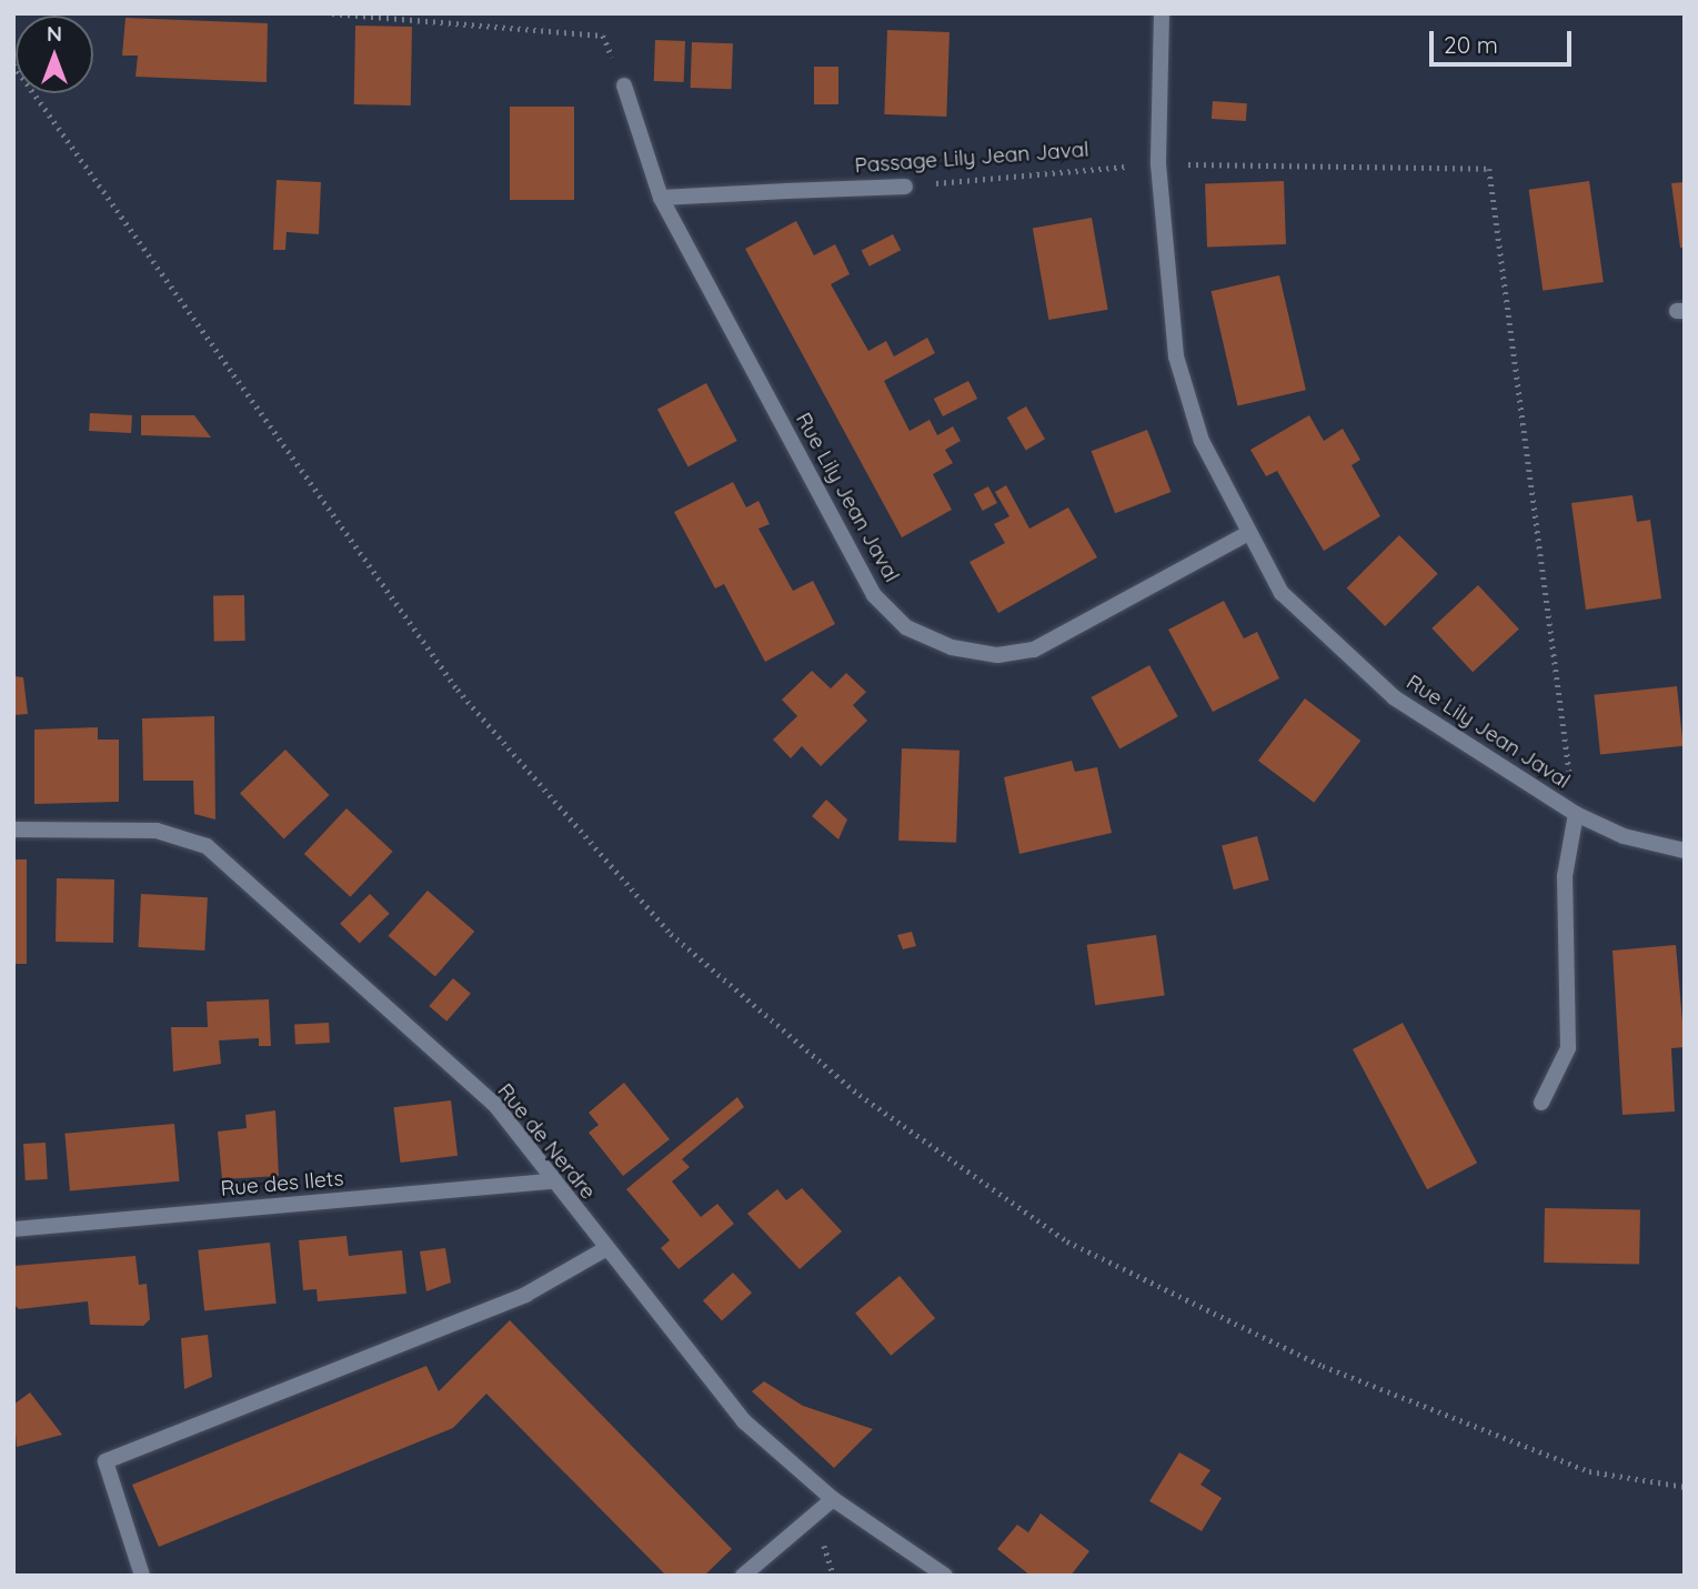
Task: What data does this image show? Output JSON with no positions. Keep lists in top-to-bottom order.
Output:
{
  "streets": {
    "street": [
      "Passage Lily Jean Javal",
      "Rue Lily Jean Javal",
      "Rue de Nerdre",
      "Rue des Ilets"
    ]
  },
  "crossings": [
    ["Passage Lily Jean Javal", "Rue Lily Jean Javal"],
    ["Rue de Nerdre", "Rue des Ilets"]
  ],
  "scale_bar": "20 m",
  "north": "top"
}
